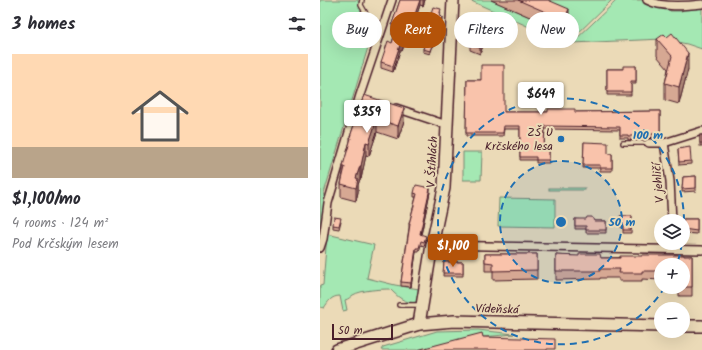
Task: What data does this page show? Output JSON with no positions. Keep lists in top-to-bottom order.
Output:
{
  "streets": {
    "main road": ["V Štíhlách", "Vídeňská"],
    "street": ["V jehličí"]
  },
  "crossings": [
    ["V Štíhlách", "Vídeňská"]
  ],
  "places": ["ZŠ U Krčského lesa"],
  "scale_bar": "50 m",
  "page": {
    "heading": "3 homes",
    "chip": [
      "Buy",
      "Rent",
      "Filters",
      "New"
    ],
    "list": [
      {
        "name": "$1,100/mo",
        "note": "4 rooms · 124 m² · Pod Krčským lesem"
      }
    ],
    "price": ["$649", "$359", "$1,100"],
    "map_buttons": ["+", "−"],
    "scale": "50 m"
  },
  "rings": ["100 m", "50 m"]
}
